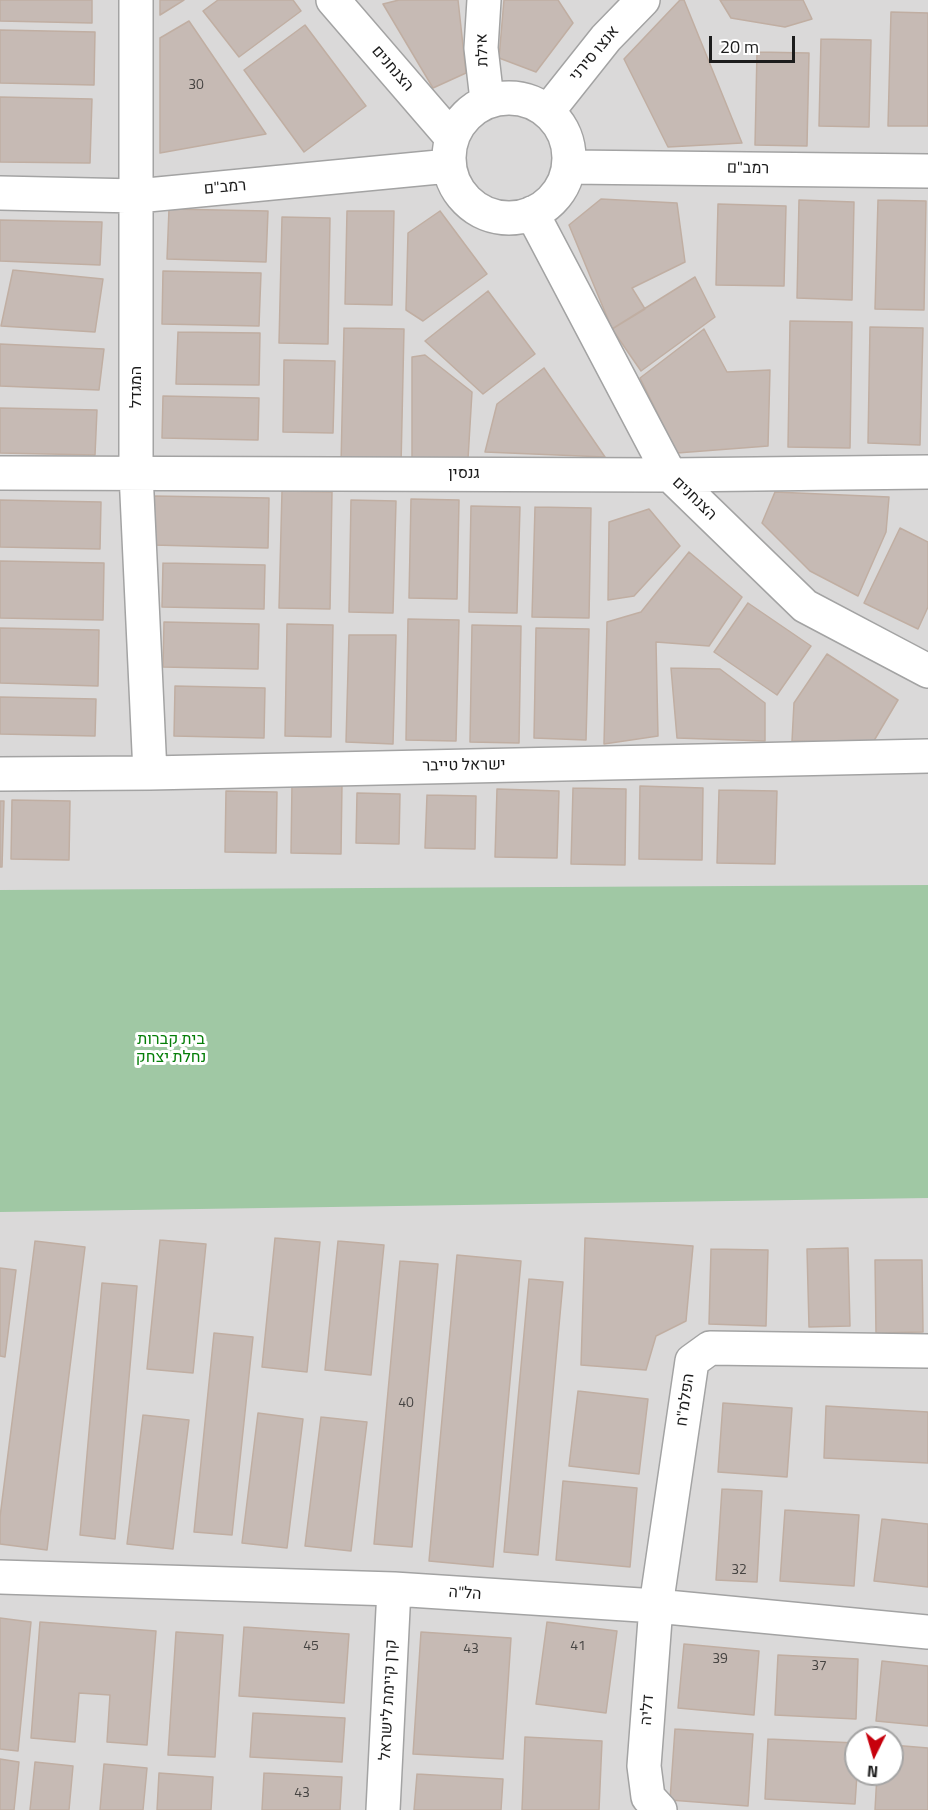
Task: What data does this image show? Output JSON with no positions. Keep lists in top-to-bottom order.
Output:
{
  "streets": {
    "street": [
      "אילת",
      "אנצו סירני",
      "הצנחנים",
      "רמב\"ם",
      "המגדל",
      "גנסין",
      "ישראל טייבר",
      "הפלמ\"ח",
      "הל\"ה",
      "קרן קיימת לישראל",
      "דליה"
    ]
  },
  "crossings": [
    ["אילת", "אנצו סירני"],
    ["אילת", "הצנחנים"],
    ["אילת", "רמב\"ם"],
    ["אנצו סירני", "הצנחנים"],
    ["אנצו סירני", "רמב\"ם"],
    ["הצנחנים", "רמב\"ם"],
    ["הצנחנים", "גנסין"],
    ["רמב\"ם", "המגדל"],
    ["המגדל", "גנסין"],
    ["המגדל", "ישראל טייבר"],
    ["הפלמ\"ח", "הל\"ה"],
    ["הפלמ\"ח", "דליה"],
    ["הל\"ה", "קרן קיימת לישראל"],
    ["הל\"ה", "דליה"]
  ],
  "parks": ["בית קברות נחלת יצחק"],
  "house_numbers": [
    "30",
    "40",
    "32",
    "45",
    "41",
    "43",
    "39",
    "37",
    "43"
  ],
  "scale_bar": "20 m",
  "north": "bottom"
}
